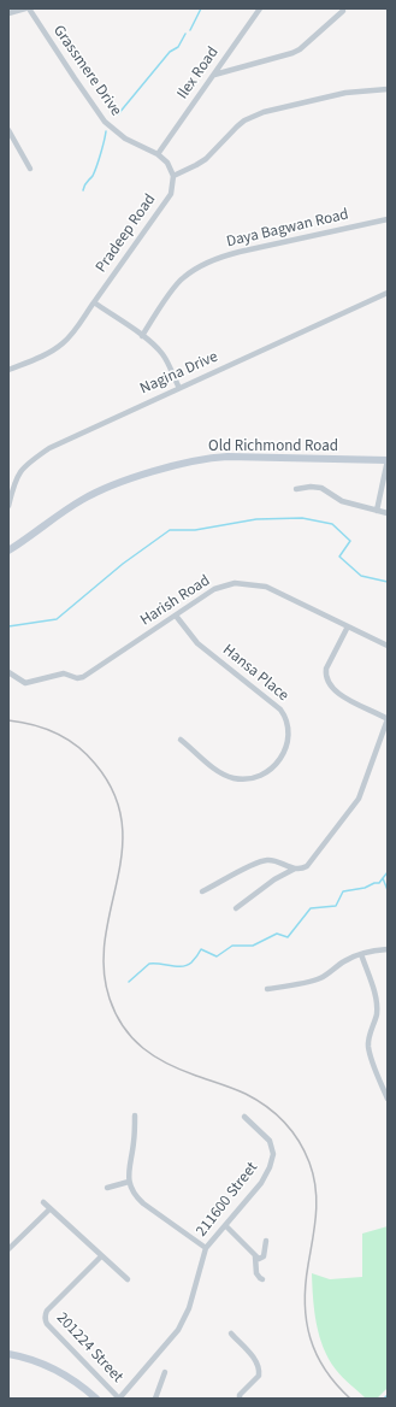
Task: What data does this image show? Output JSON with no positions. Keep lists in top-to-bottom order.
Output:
{
  "streets": {
    "street": [
      "Grassmere Drive",
      "Ilex Road",
      "Daya Bagwan Road",
      "Pradeep Road",
      "Nagina Drive",
      "Old Richmond Road",
      "Harish Road",
      "Hansa Place",
      "211600 Street",
      "201224 Street"
    ]
  },
  "crossings": [
    ["Grassmere Drive", "Ilex Road"],
    ["Grassmere Drive", "Pradeep Road"],
    ["Harish Road", "Hansa Place"],
    ["211600 Street", "201224 Street"]
  ]
}
